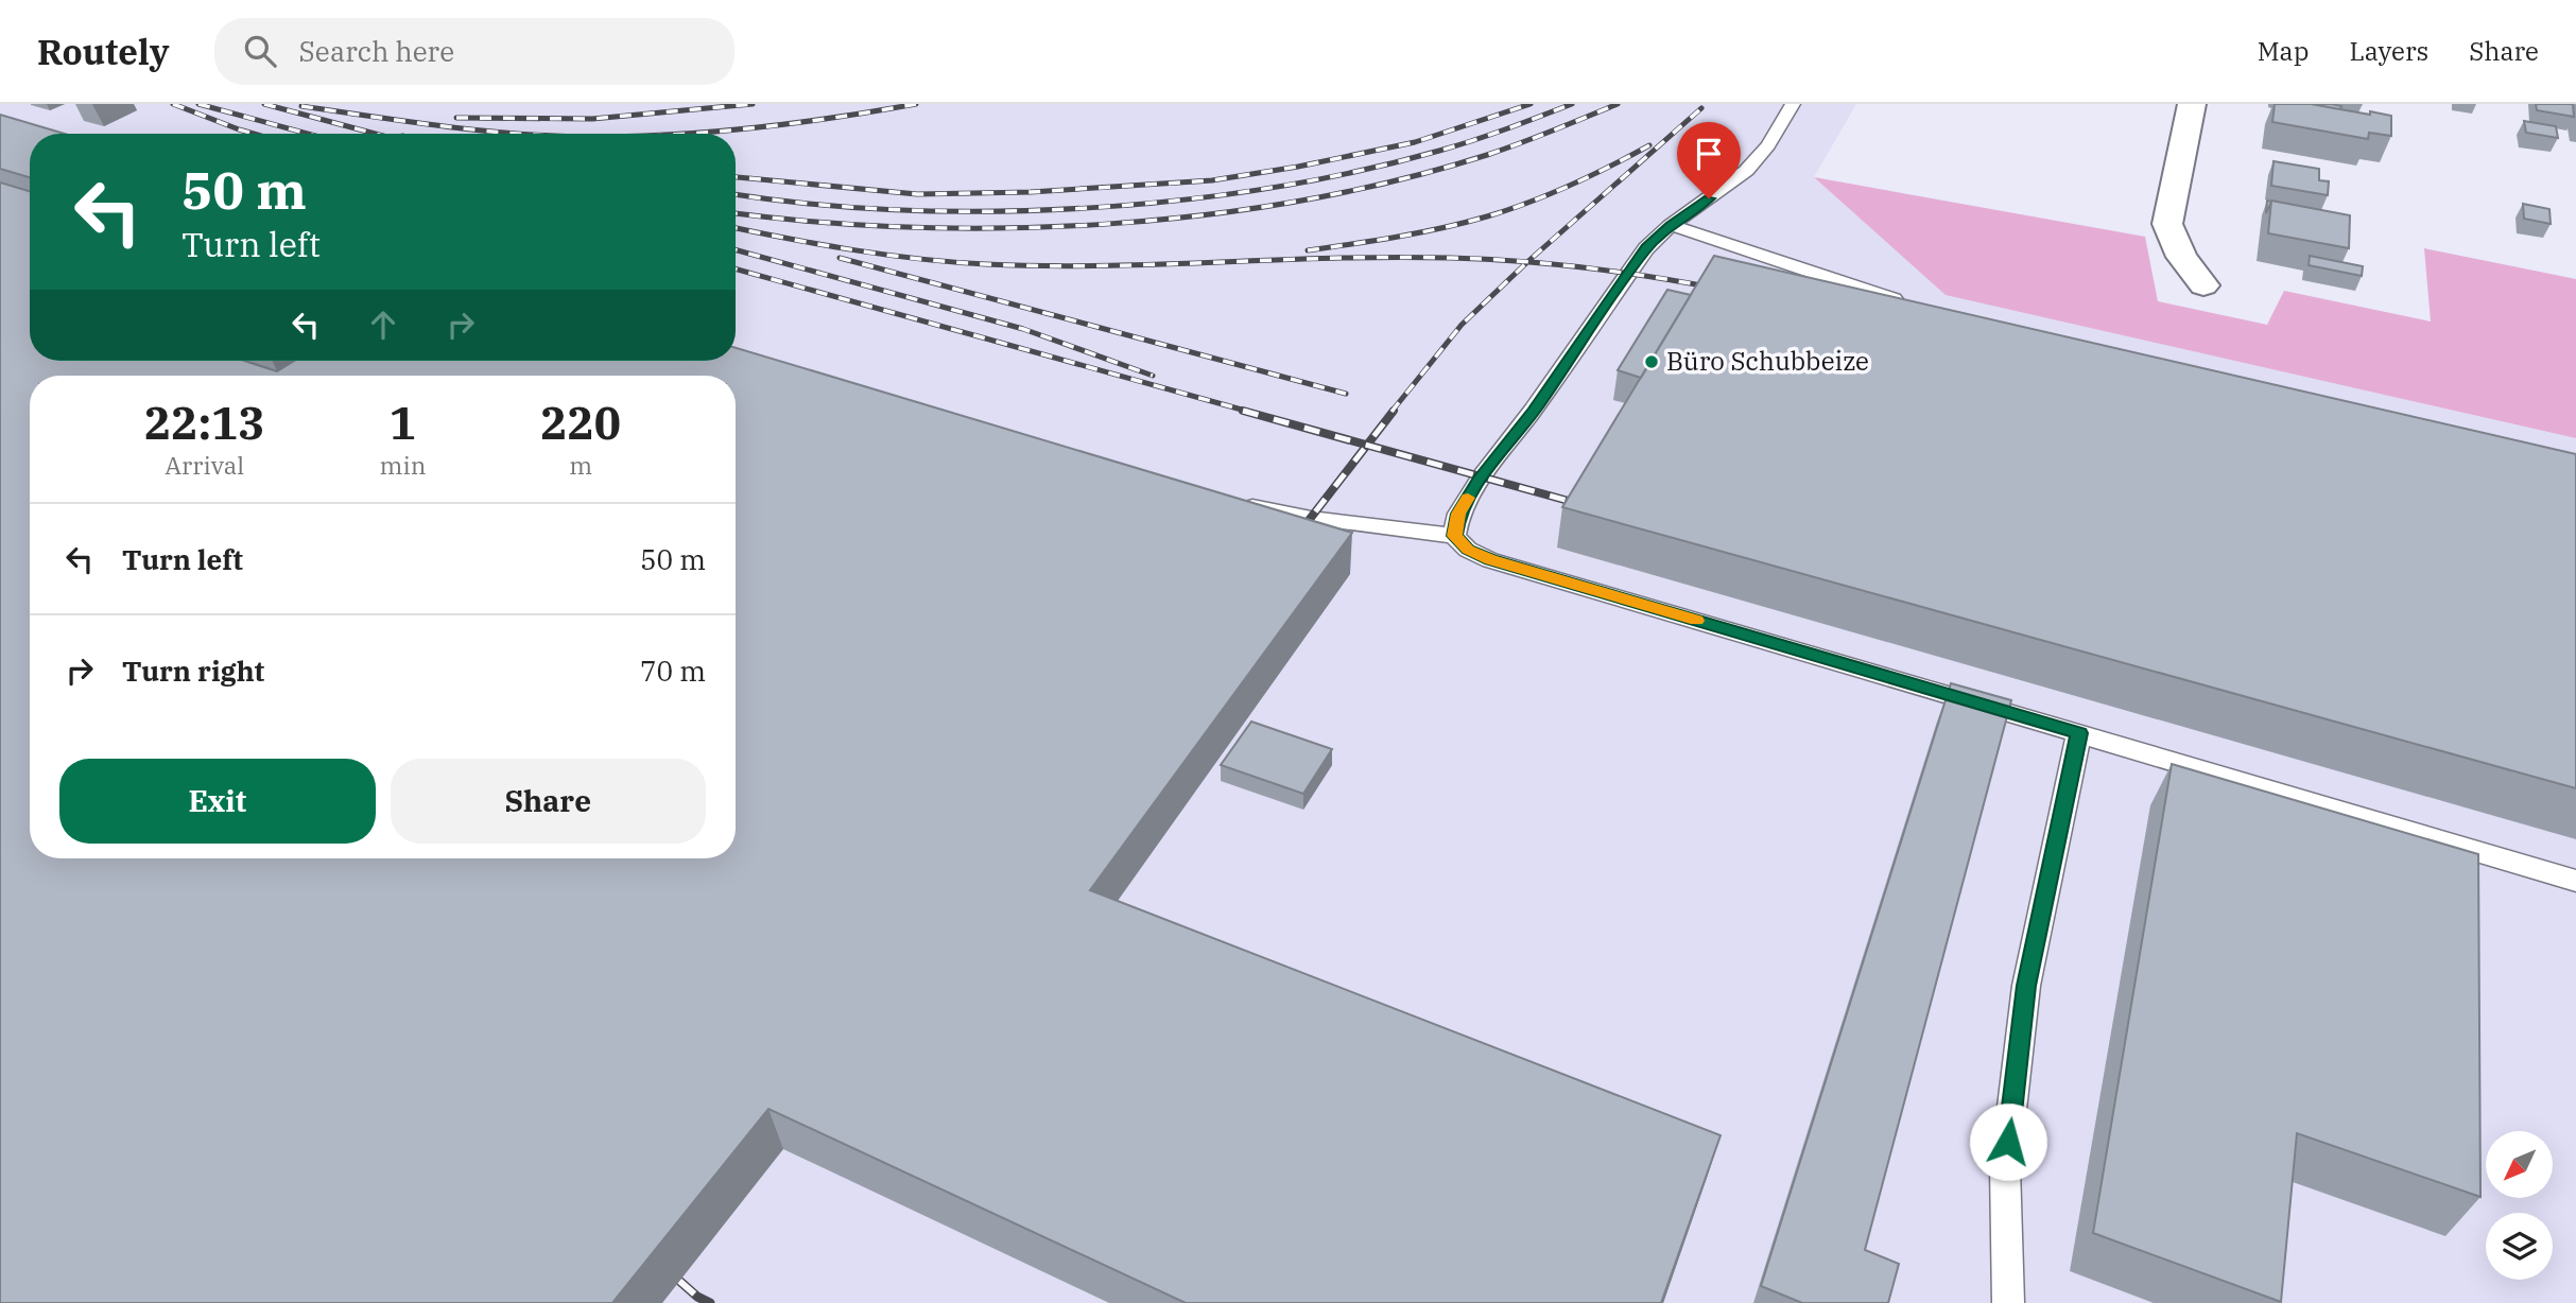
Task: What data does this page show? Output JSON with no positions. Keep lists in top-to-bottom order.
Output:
{
  "places": ["Büro Schubbeize"],
  "north": "bottom left",
  "page": {
    "header": "Routely",
    "search": "Search here",
    "nav": ["Map", "Layers", "Share"],
    "turn": ["50 m", "Turn left"],
    "eta": [
      "22:13",
      "Arrival",
      "1",
      "min",
      "220",
      "m"
    ],
    "list": [
      {
        "name": "Turn left",
        "value": "50 m"
      },
      {
        "name": "Turn right",
        "value": "70 m"
      }
    ],
    "buttons": ["Exit", "Share"]
  }
}
